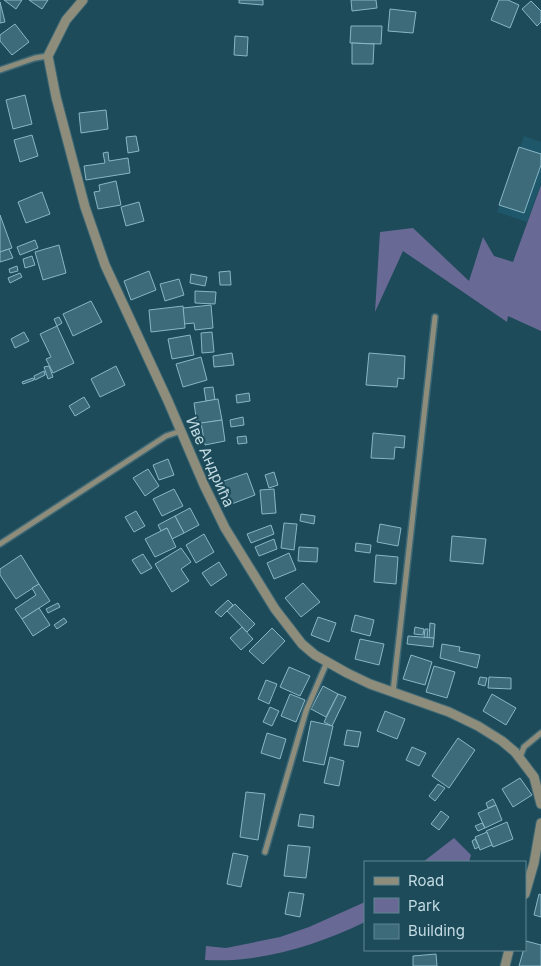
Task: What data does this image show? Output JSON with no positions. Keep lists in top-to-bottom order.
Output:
{
  "streets": {
    "street": ["Иве Андрића"]
  },
  "legend": ["Road", "Park", "Building"]
}
